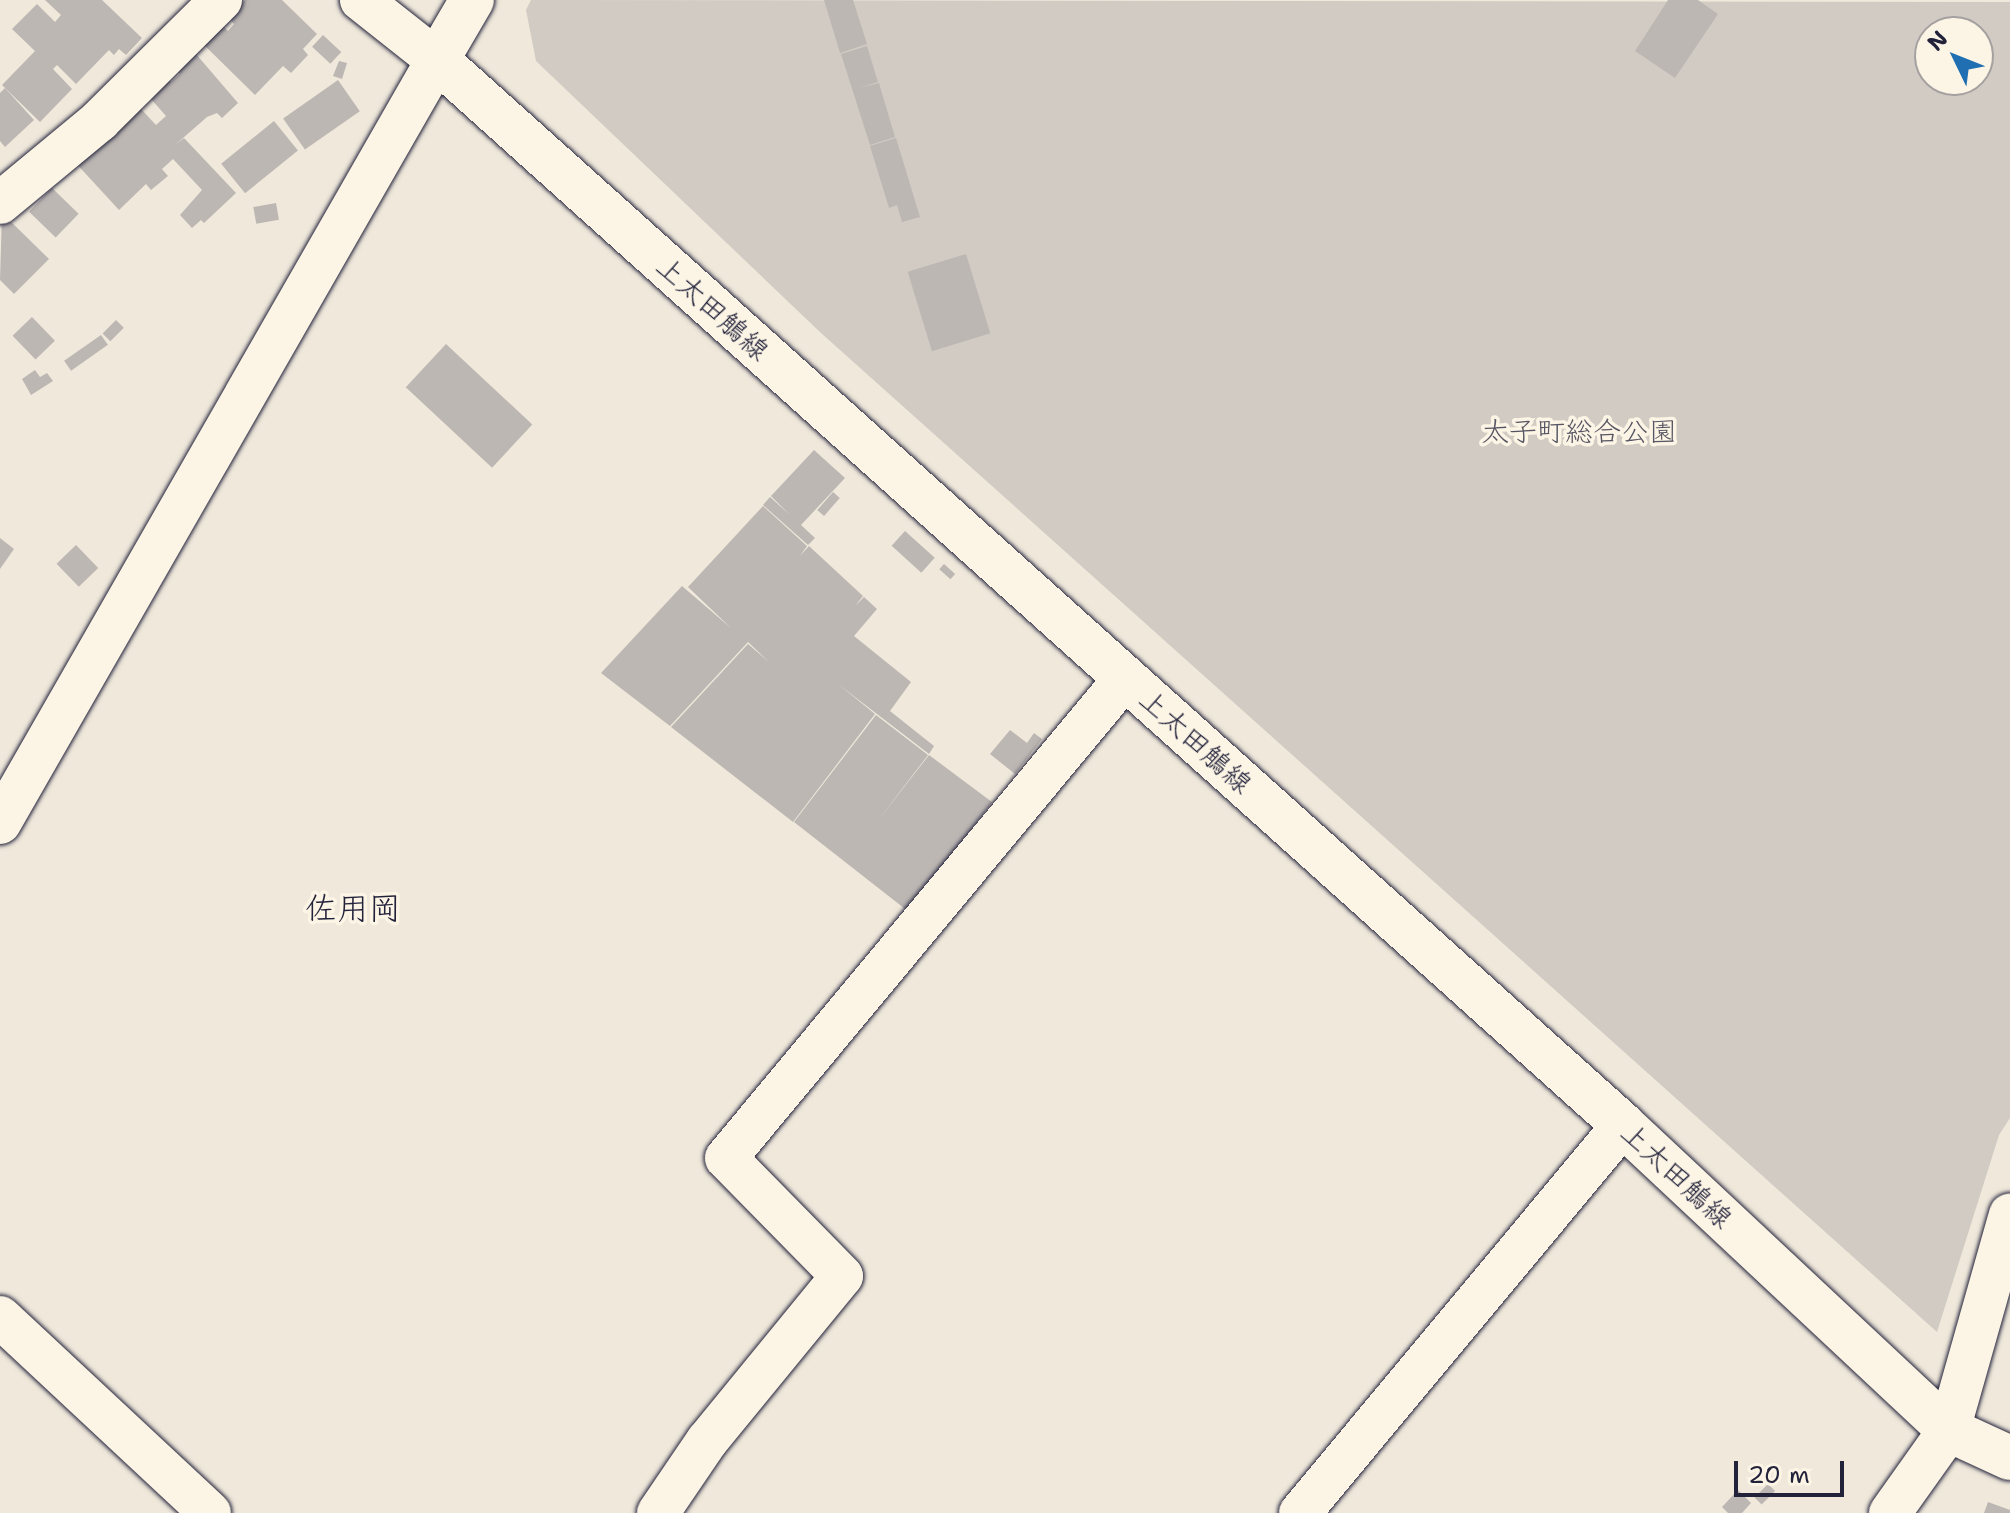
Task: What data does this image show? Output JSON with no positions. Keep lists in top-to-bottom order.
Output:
{
  "streets": {
    "main road": ["上太田鵤線"]
  },
  "districts": ["佐用岡"],
  "parks": ["太子町総合公園"],
  "scale_bar": "20 m",
  "north": "top left"
}
